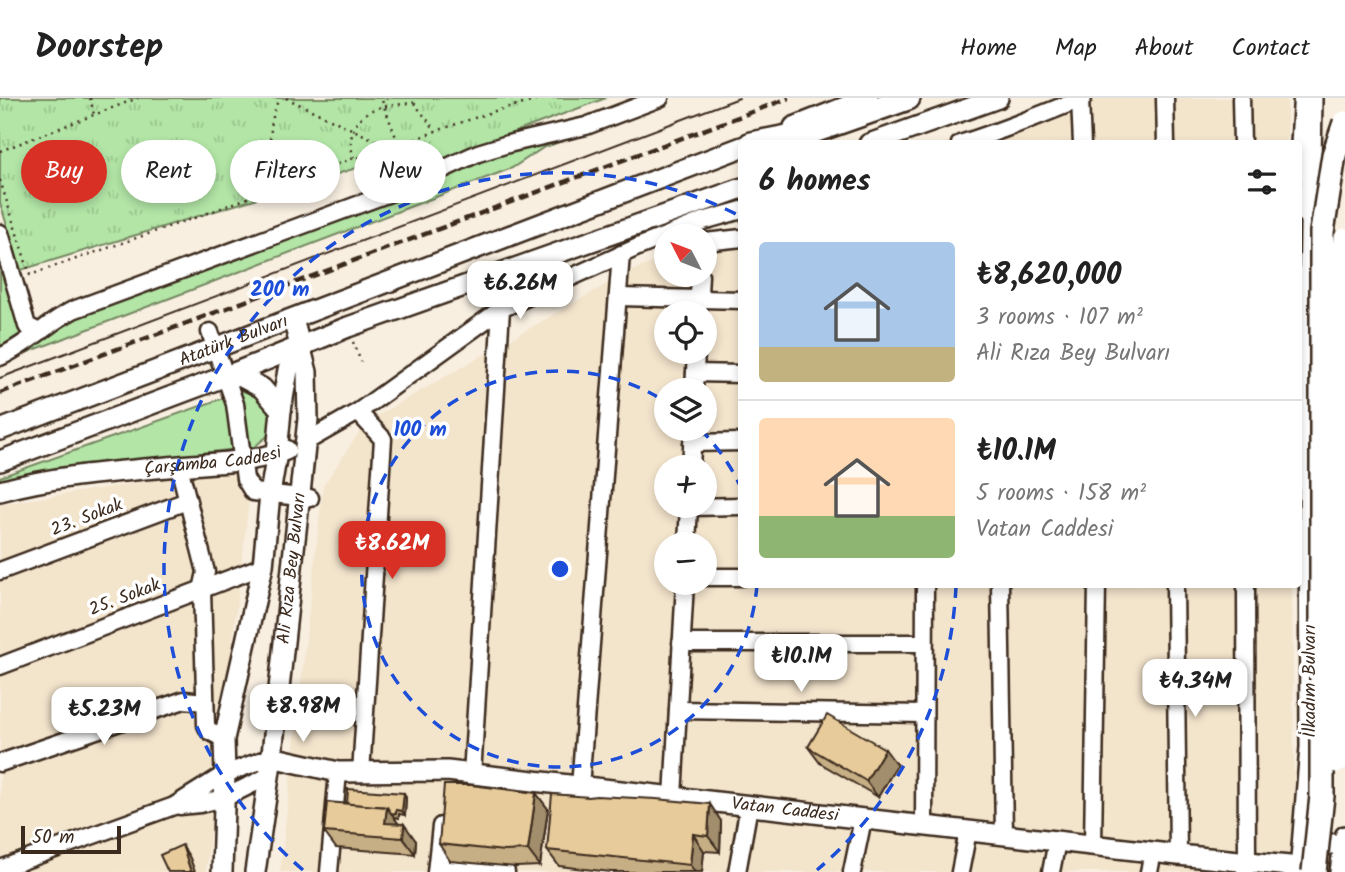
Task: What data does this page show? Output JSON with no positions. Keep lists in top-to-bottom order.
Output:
{
  "streets": {
    "highway": ["İlkadım Bulvarı"],
    "main road": [
      "Atatürk Bulvarı",
      "Çarşamba Caddesi",
      "Ali Rıza Bey Bulvarı",
      "Vatan Caddesi"
    ],
    "street": ["23. Sokak", "25. Sokak"]
  },
  "crossings": [
    ["Atatürk Bulvarı", "Ali Rıza Bey Bulvarı"],
    ["Çarşamba Caddesi", "Ali Rıza Bey Bulvarı"],
    ["Ali Rıza Bey Bulvarı", "25. Sokak"],
    ["Ali Rıza Bey Bulvarı", "Vatan Caddesi"],
    ["İlkadım Bulvarı", "Vatan Caddesi"]
  ],
  "scale_bar": "50 m",
  "north": "top left",
  "page": {
    "header": "Doorstep",
    "nav": [
      "Home",
      "Map",
      "About",
      "Contact"
    ],
    "chip": [
      "Buy",
      "Rent",
      "Filters",
      "New"
    ],
    "heading": "6 homes",
    "map_buttons": ["+", "−"],
    "list": [
      {
        "name": "₺8,620,000",
        "note": "3 rooms · 107 m² · Ali Rıza Bey Bulvarı"
      },
      {
        "name": "₺10.1M",
        "note": "5 rooms · 158 m² · Vatan Caddesi"
      }
    ],
    "price": [
      "₺6.26M",
      "₺8.62M",
      "₺10.1M",
      "₺4.34M",
      "₺8.98M",
      "₺5.23M"
    ],
    "scale": "50 m"
  },
  "rings": ["200 m", "100 m"]
}
